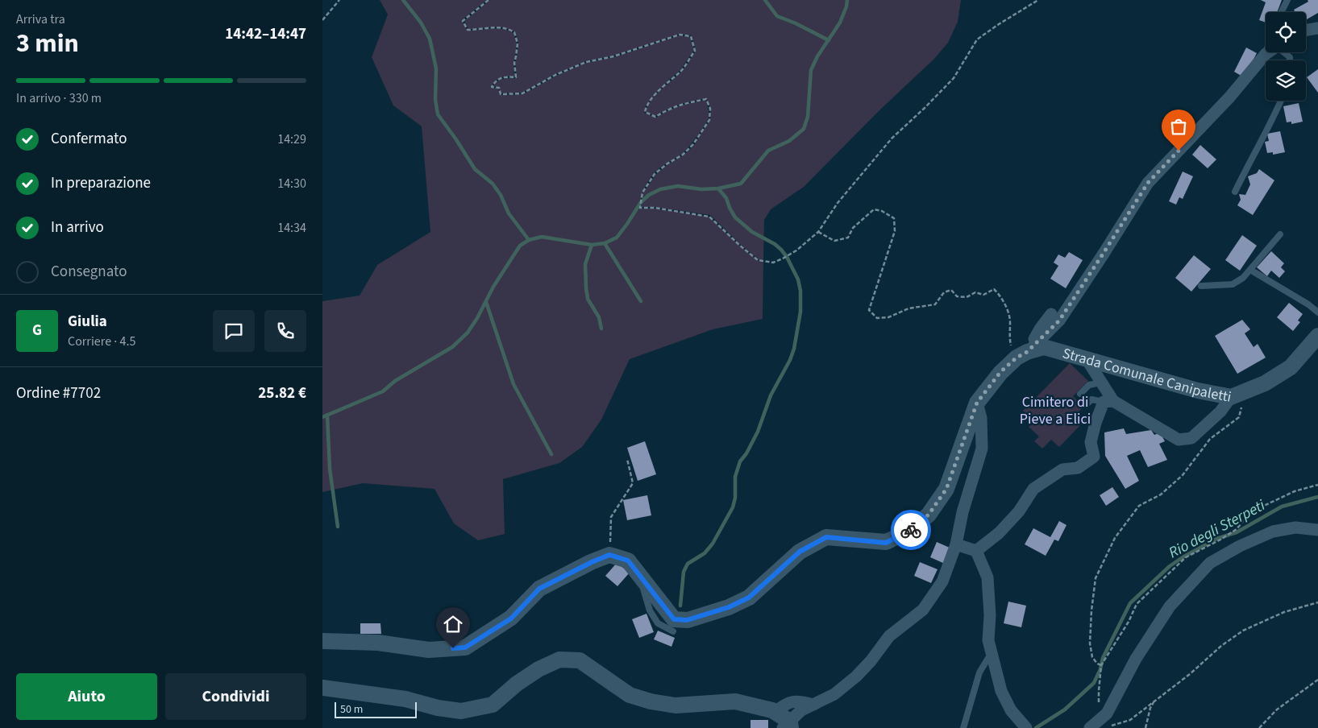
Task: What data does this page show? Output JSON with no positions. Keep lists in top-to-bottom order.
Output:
{
  "streets": {
    "street": ["Strada Comunale Canipaletti"]
  },
  "water": ["Rio degli Sterpeti"],
  "parks": ["Cimitero di Pieve a Elici"],
  "scale_bar": "50 m",
  "page": {
    "heading": ["3 min", "Arriva tra", "14:42–14:47"],
    "panel": [
      "Giulia",
      "Corriere · 4.5",
      "Ordine #7702",
      "25.82 €"
    ],
    "bar": "In arrivo · 330 m",
    "list": [
      ["Confermato", "14:29"],
      ["In preparazione", "14:30"],
      ["In arrivo", "14:34"],
      "Consegnato"
    ],
    "round": "G",
    "buttons": ["Aiuto", "Condividi"],
    "scale": "50 m"
  }
}
